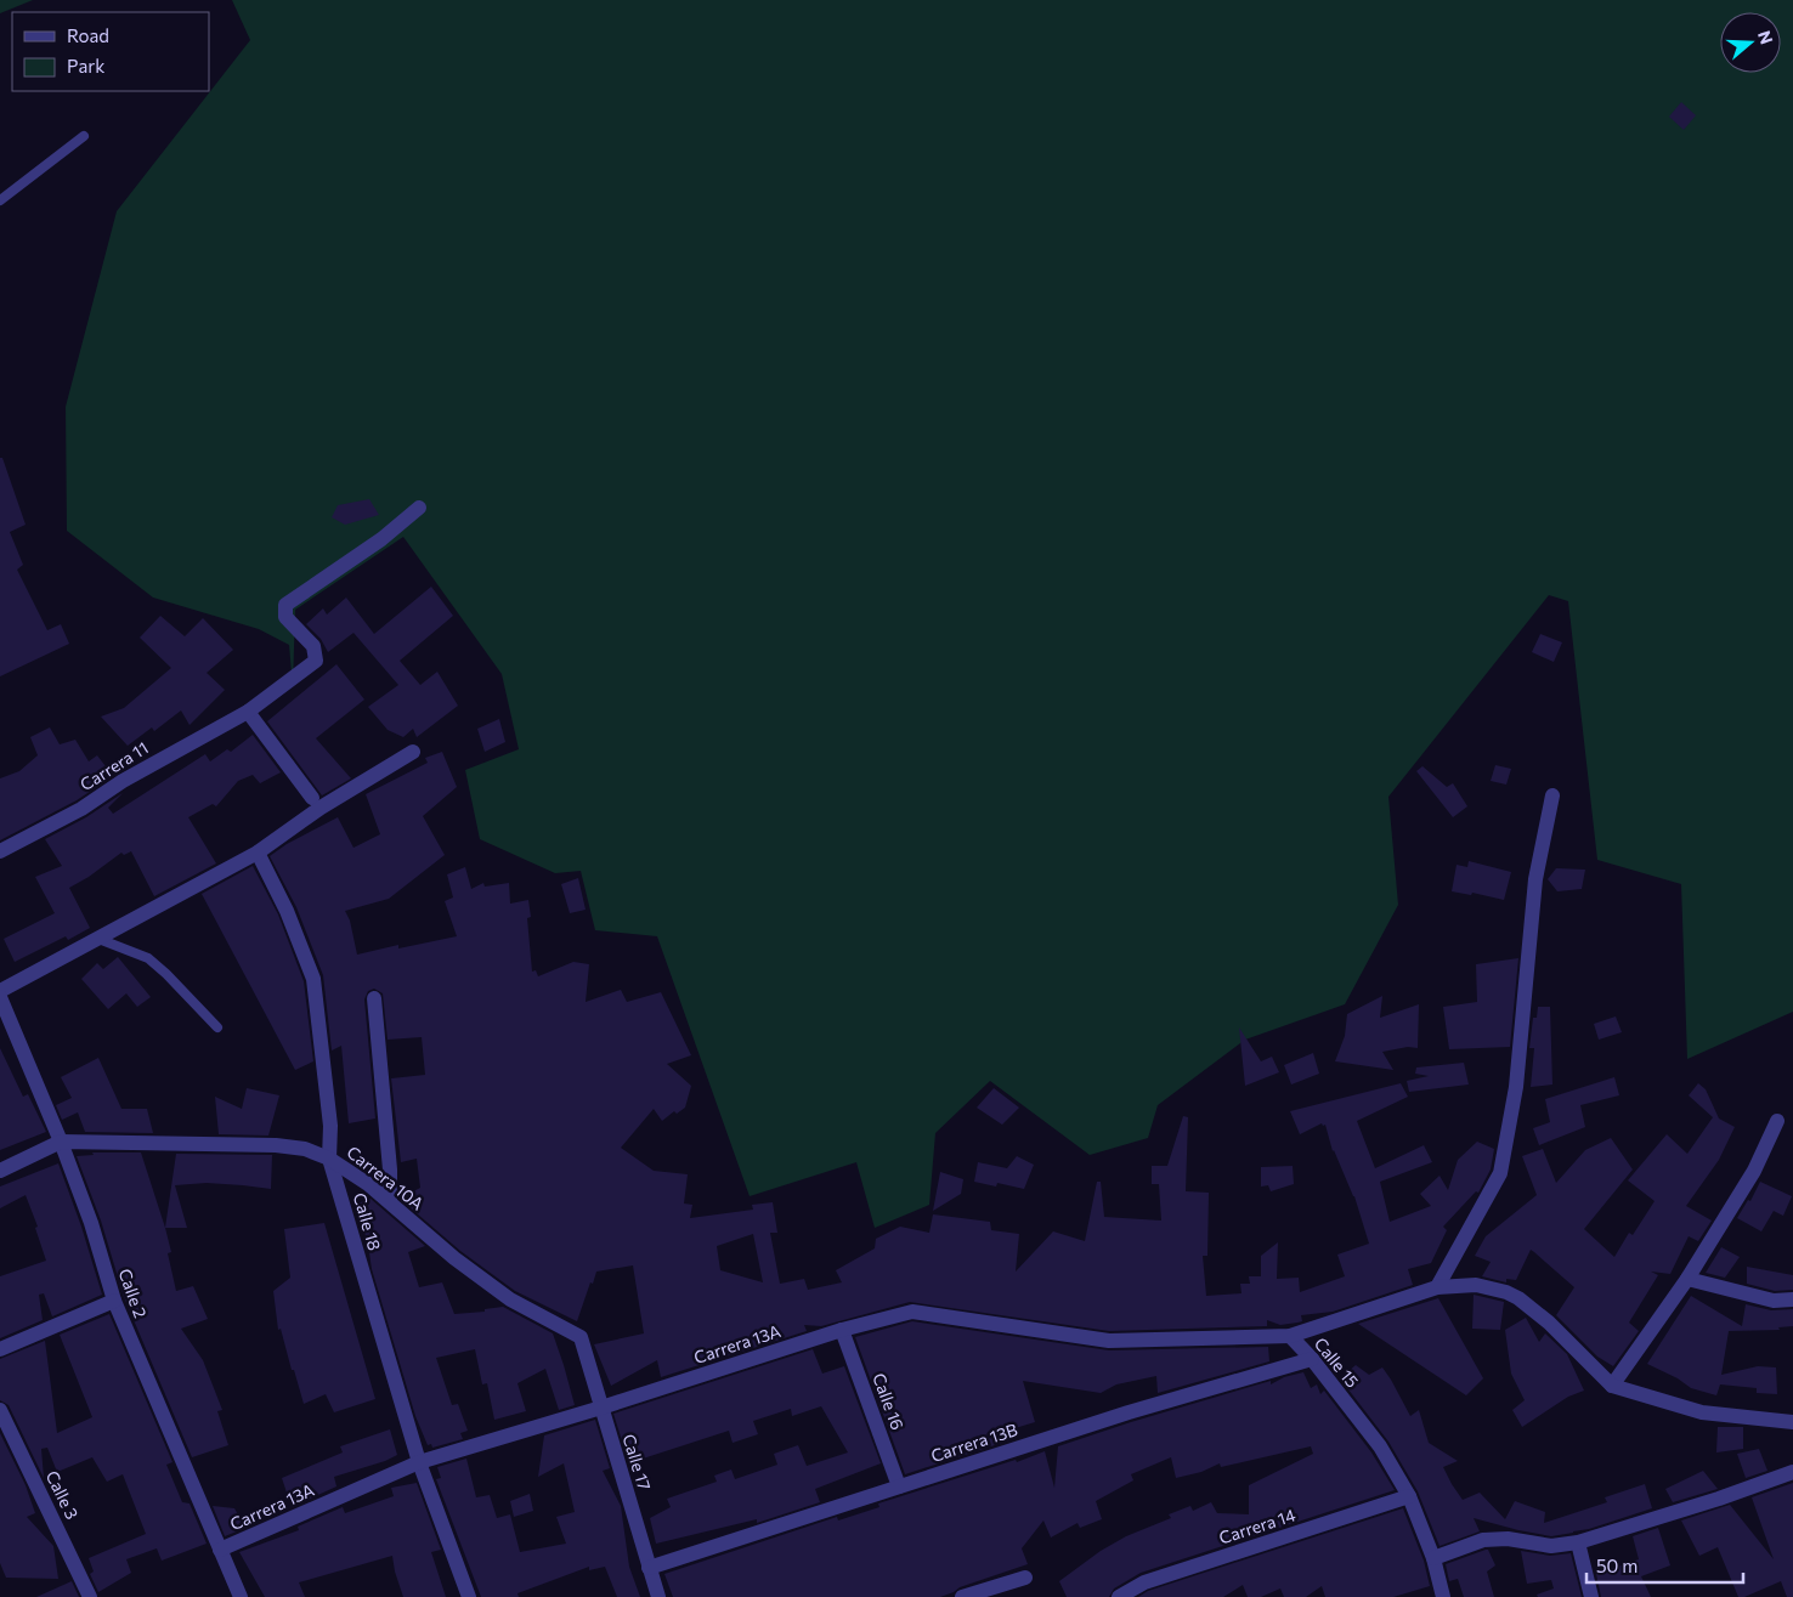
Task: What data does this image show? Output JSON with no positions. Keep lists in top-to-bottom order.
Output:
{
  "streets": {
    "street": [
      "Carrera 11",
      "Carrera 10A",
      "Calle 18",
      "Calle 2",
      "Carrera 13A",
      "Calle 15",
      "Calle 16",
      "Carrera 13B",
      "Calle 17",
      "Calle 3",
      "Carrera 14"
    ]
  },
  "crossings": [
    ["Carrera 10A", "Calle 18"],
    ["Carrera 10A", "Calle 2"],
    ["Carrera 10A", "Calle 17"],
    ["Calle 18", "Carrera 13A"],
    ["Calle 2", "Carrera 13A"],
    ["Carrera 13A", "Calle 15"],
    ["Carrera 13A", "Calle 16"],
    ["Carrera 13A", "Calle 17"],
    ["Calle 15", "Carrera 13B"],
    ["Calle 15", "Carrera 14"],
    ["Calle 16", "Carrera 13B"],
    ["Carrera 13B", "Calle 17"]
  ],
  "legend": ["Road", "Park"],
  "scale_bar": "50 m",
  "north": "right"
}
